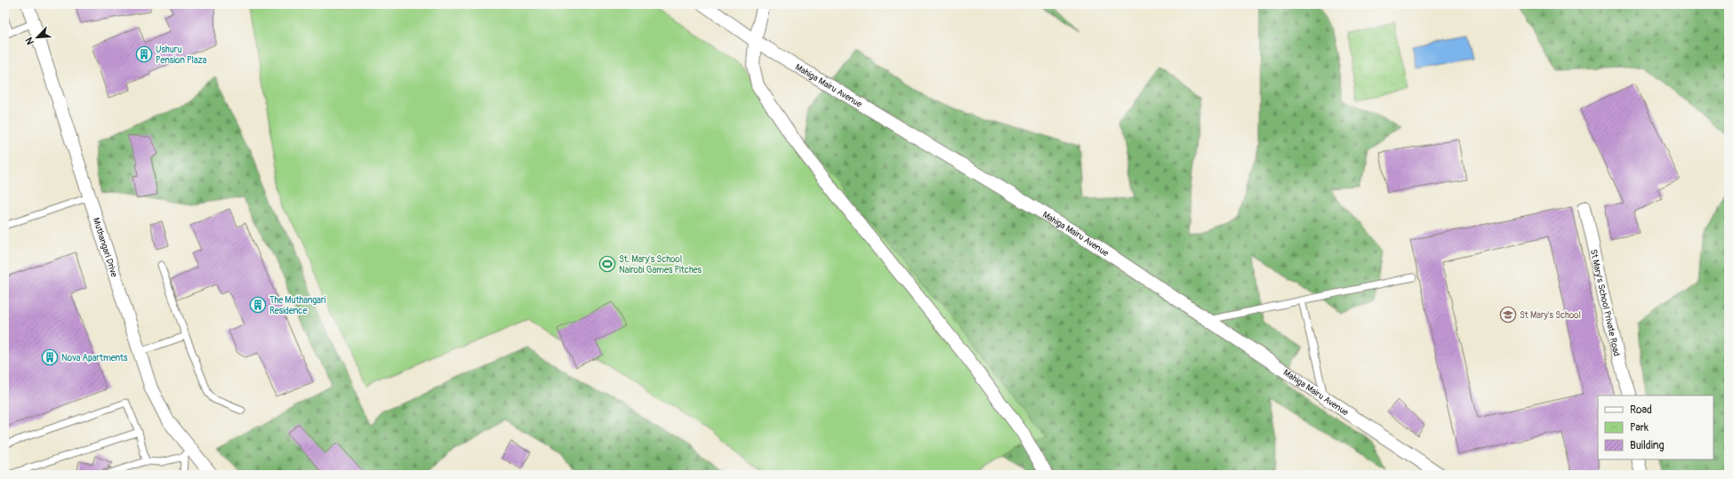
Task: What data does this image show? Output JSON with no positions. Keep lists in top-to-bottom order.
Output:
{
  "streets": {
    "street": ["Mahiga Mairu Avenue", "Muthangari Drive", "St Mary's School Private Road"]
  },
  "places": {
    "building": ["Ushuru Pension Plaza", "The Muthangari Residence", "Nova Apartments"],
    "sports": ["St. Mary's School Nairobi Games Pitches"],
    "school or university": ["St Mary's School"]
  },
  "legend": ["Road", "Park", "Building"],
  "north": "bottom left"
}
